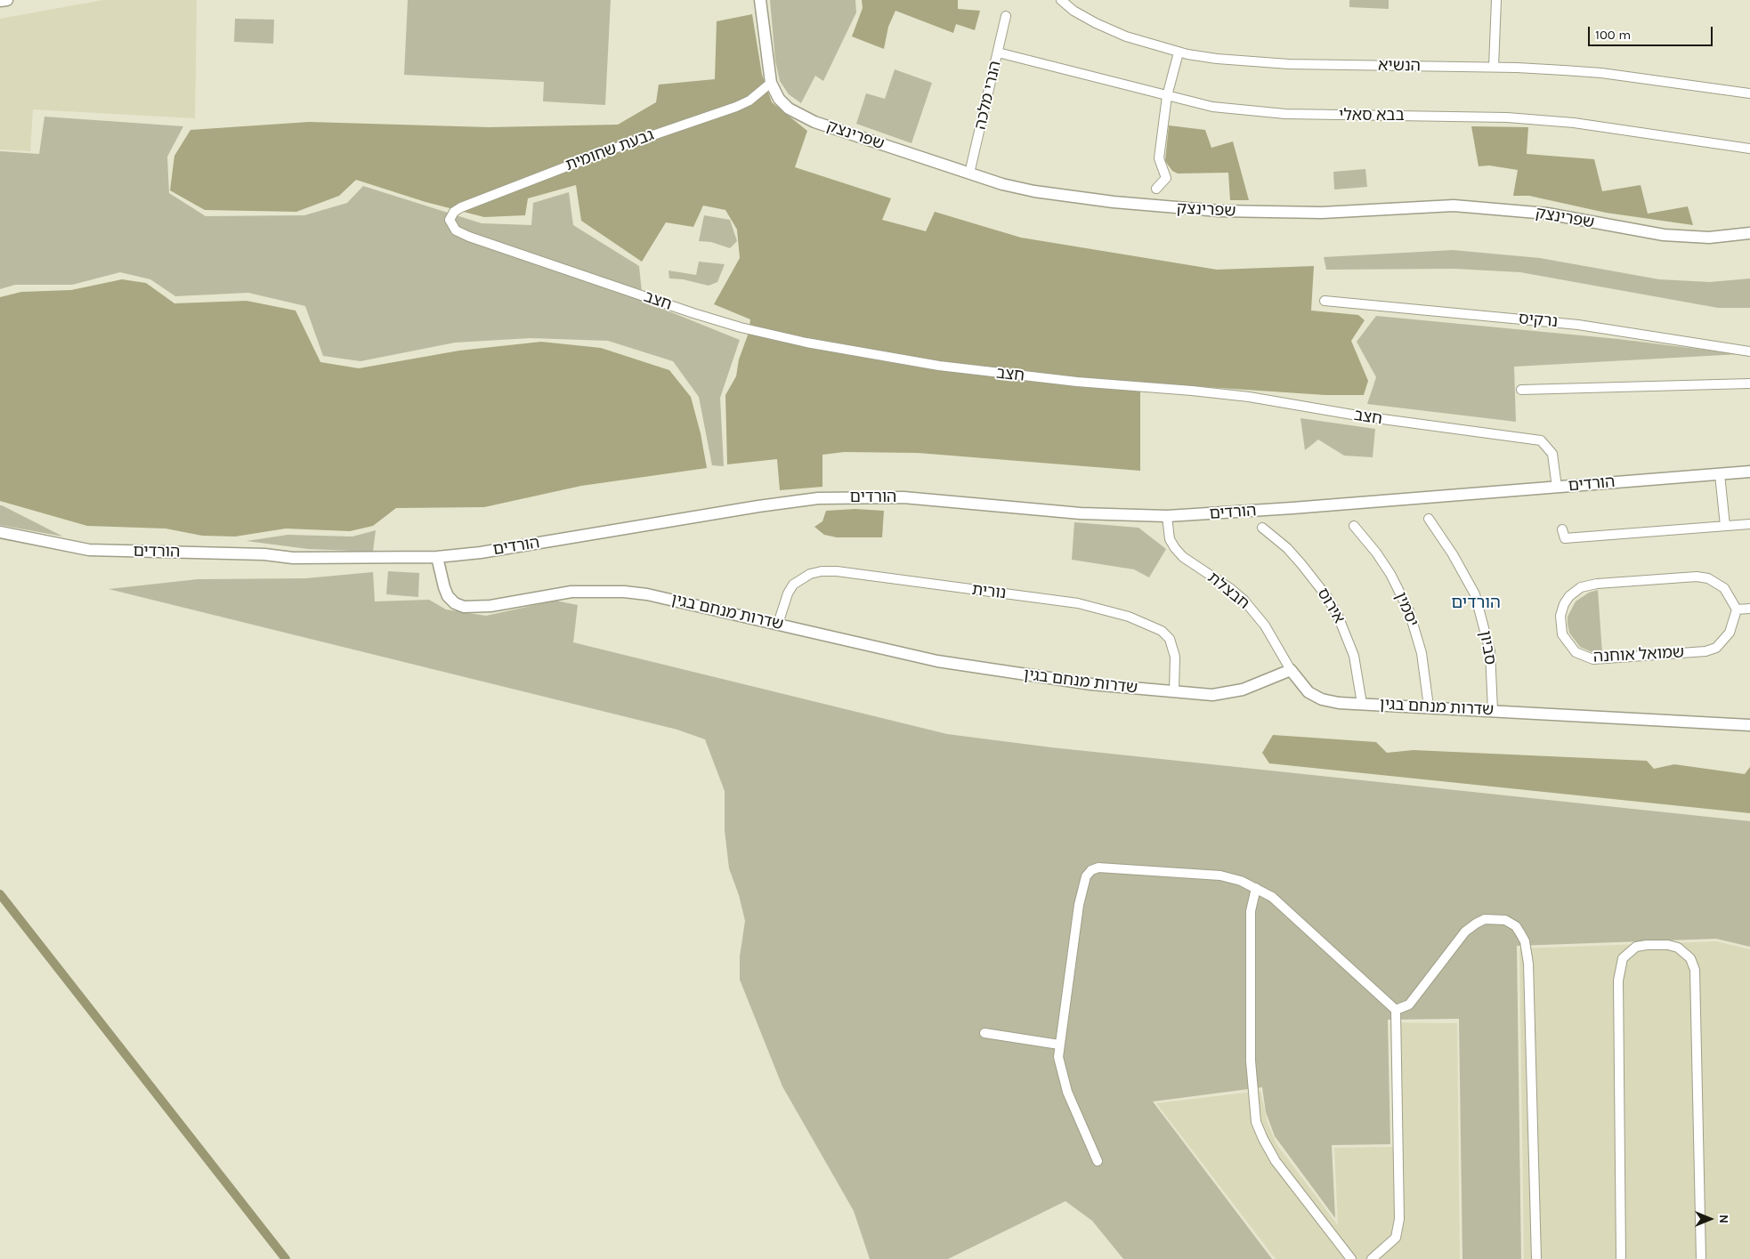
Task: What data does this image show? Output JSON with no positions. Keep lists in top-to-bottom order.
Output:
{
  "streets": {
    "street": [
      "הנשיא",
      "הנרי מלכה",
      "בבא סאלי",
      "שפרינצק",
      "גבעת שחומית",
      "חצב",
      "נרקיס",
      "הורדים",
      "חבצלת",
      "נורית",
      "אירוס",
      "יסמין",
      "שדרות מנחם בגין",
      "סביון",
      "שמואל אוחנה"
    ]
  },
  "crossings": [
    ["הנרי מלכה", "בבא סאלי"],
    ["הנרי מלכה", "שפרינצק"],
    ["שפרינצק", "גבעת שחומית"],
    ["גבעת שחומית", "חצב"],
    ["חצב", "הורדים"],
    ["הורדים", "חבצלת"],
    ["הורדים", "שדרות מנחם בגין"],
    ["חבצלת", "שדרות מנחם בגין"],
    ["נורית", "שדרות מנחם בגין"],
    ["אירוס", "שדרות מנחם בגין"],
    ["יסמין", "שדרות מנחם בגין"],
    ["שדרות מנחם בגין", "סביון"]
  ],
  "districts": ["הורדים"],
  "scale_bar": "100 m",
  "north": "right"
}
